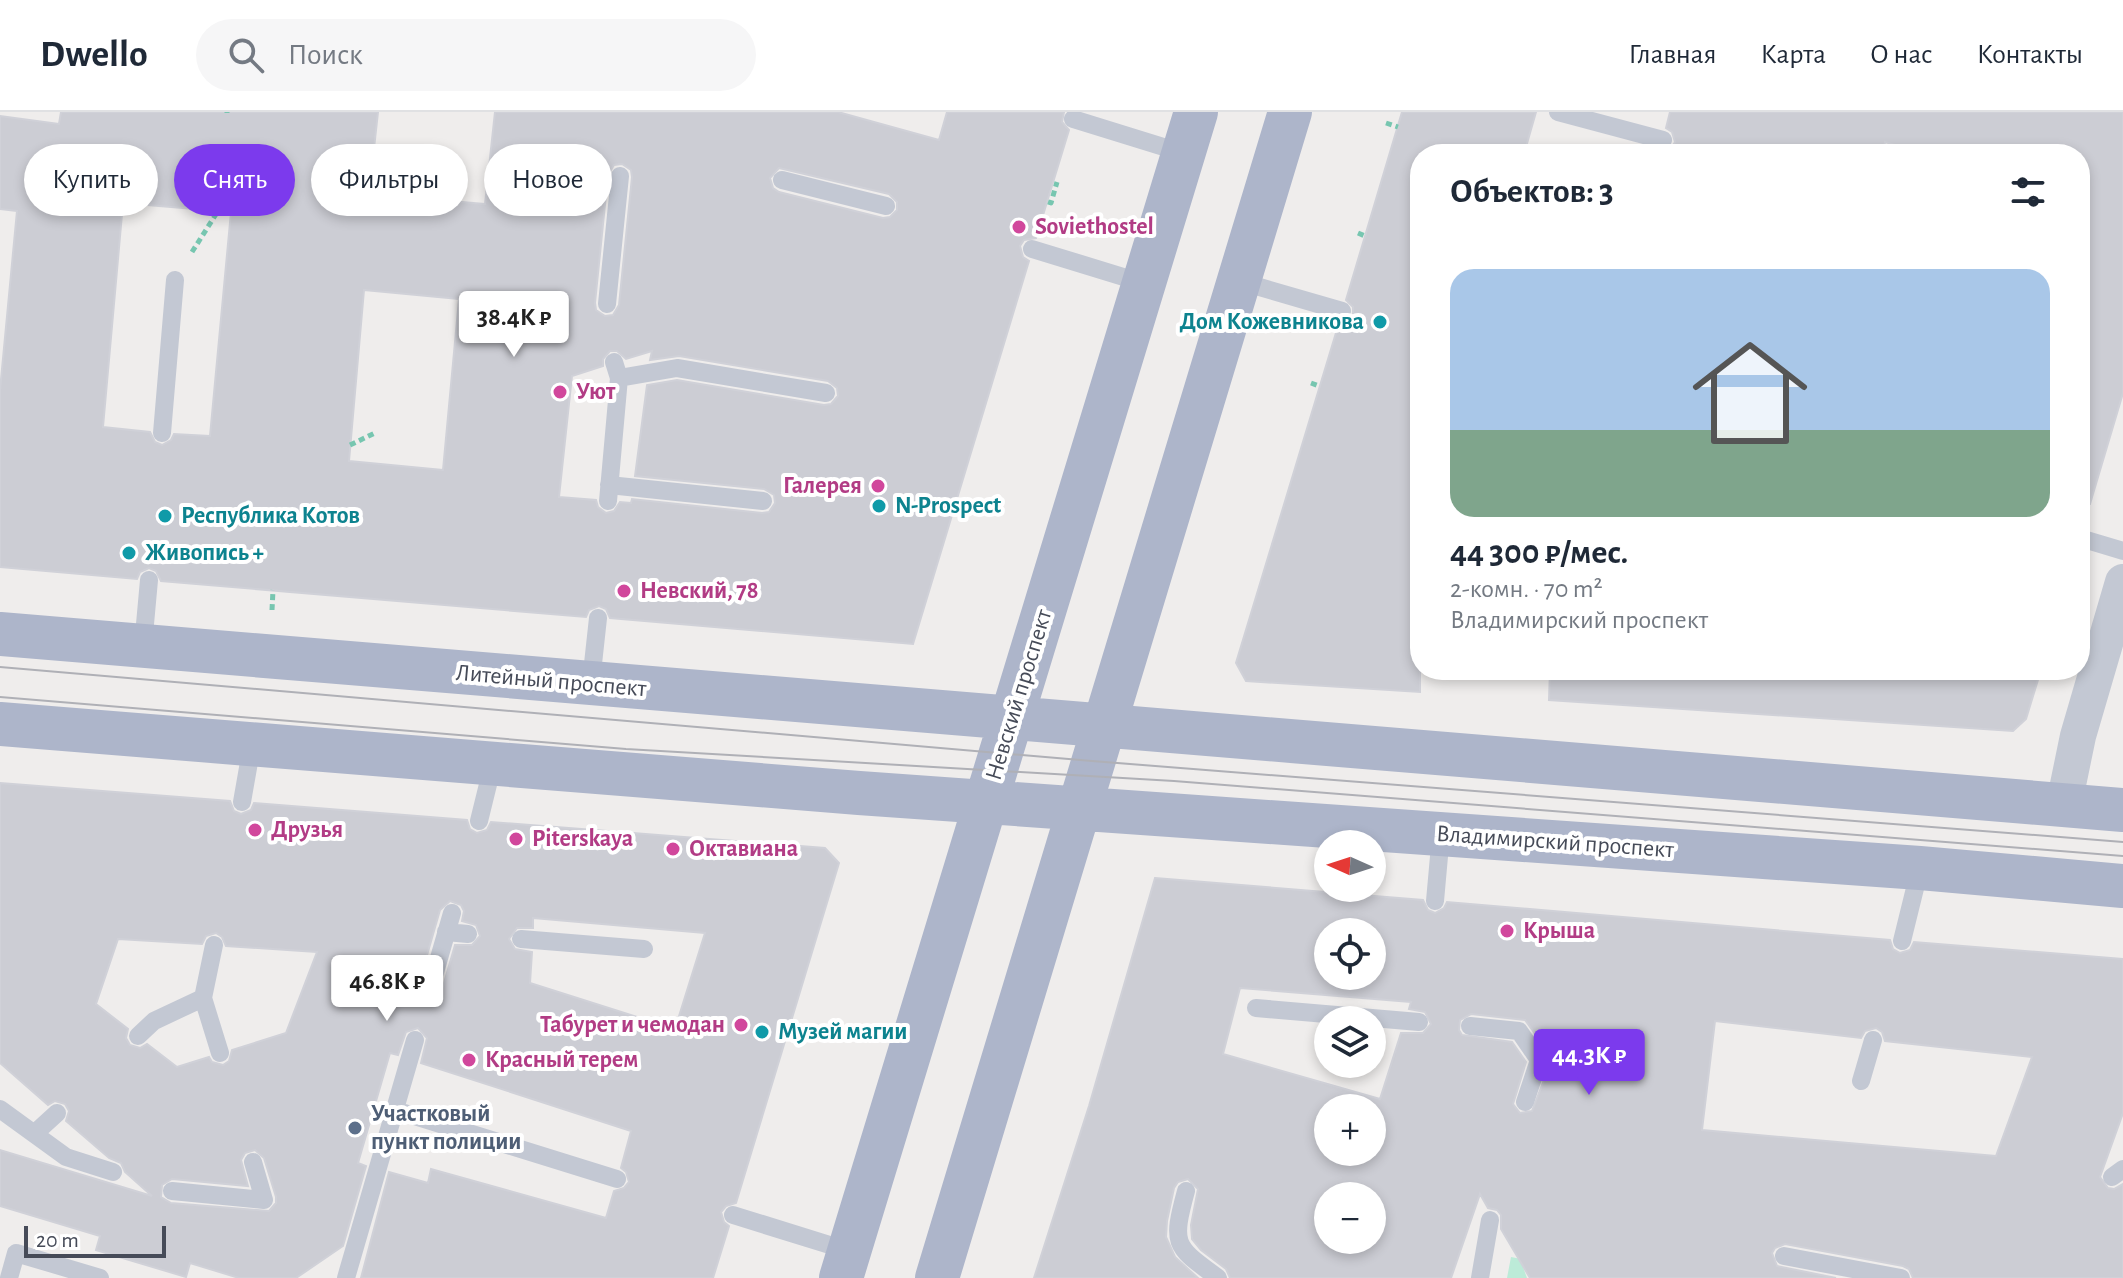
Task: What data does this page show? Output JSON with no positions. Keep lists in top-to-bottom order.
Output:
{
  "streets": {
    "main road": ["Литейный проспект", "Невский проспект", "Владимирский проспект"]
  },
  "crossings": [
    ["Литейный проспект", "Невский проспект"],
    ["Невский проспект", "Владимирский проспект"]
  ],
  "places": [
    "Soviethostel",
    "Дом Кожевникова",
    "Уют",
    "Галерея",
    "N-Prospect",
    "Республика Котов",
    "Живопись +",
    "Невский, 78",
    "Друзья",
    "Piterskaya",
    "Октавиана",
    "Крыша",
    "Табурет и чемодан",
    "Музей магии",
    "Красный терем",
    "Участковый пункт полиции"
  ],
  "scale_bar": "20 m",
  "north": "left",
  "page": {
    "header": "Dwello",
    "search": "Поиск",
    "nav": [
      "Главная",
      "Карта",
      "О нас",
      "Контакты"
    ],
    "chip": [
      "Купить",
      "Снять",
      "Фильтры",
      "Новое"
    ],
    "heading": "Объектов: 3",
    "list": [
      {
        "name": "44 300 ₽/мес.",
        "note": "2-комн. · 70 m² · Владимирский проспект"
      }
    ],
    "price": ["38.4K ₽", "46.8K ₽", "44.3K ₽"],
    "map_buttons": ["+", "−"],
    "scale": "20 m"
  }
}
